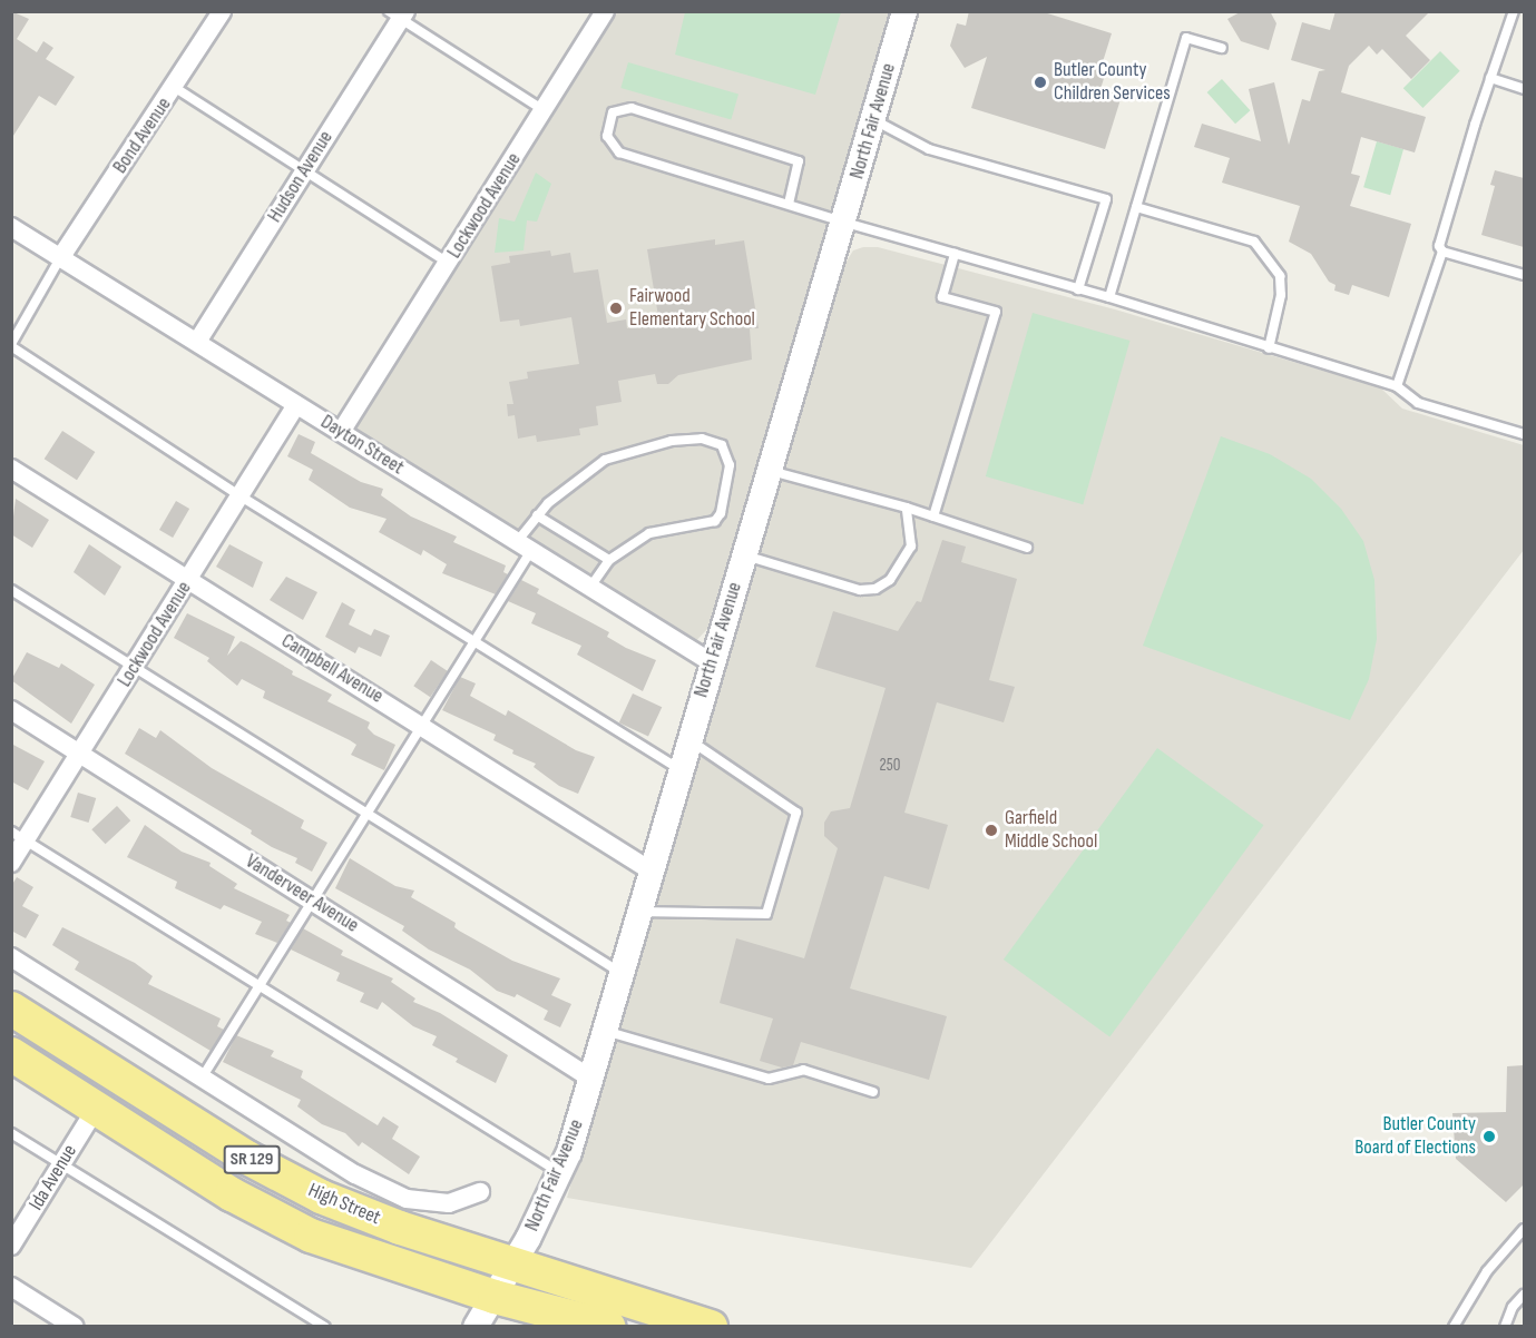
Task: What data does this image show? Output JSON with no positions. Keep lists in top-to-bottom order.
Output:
{
  "streets": {
    "highway": ["SR 129", "High Street"],
    "street": [
      "North Fair Avenue",
      "Bond Avenue",
      "Hudson Avenue",
      "Lockwood Avenue",
      "Dayton Street",
      "Campbell Avenue",
      "Vanderveer Avenue",
      "Ida Avenue"
    ]
  },
  "crossings": [
    ["North Fair Avenue", "Dayton Street"],
    ["North Fair Avenue", "Campbell Avenue"],
    ["North Fair Avenue", "Vanderveer Avenue"],
    ["North Fair Avenue", "High Street"],
    ["Bond Avenue", "Dayton Street"],
    ["Hudson Avenue", "Dayton Street"],
    ["Lockwood Avenue", "Dayton Street"],
    ["Lockwood Avenue", "Campbell Avenue"],
    ["Lockwood Avenue", "Vanderveer Avenue"],
    ["Ida Avenue", "High Street"]
  ],
  "places": [
    "Butler County Children Services",
    "Fairwood Elementary School",
    "Garfield Middle School",
    "Butler County Board of Elections"
  ],
  "house_numbers": ["250"]
}
